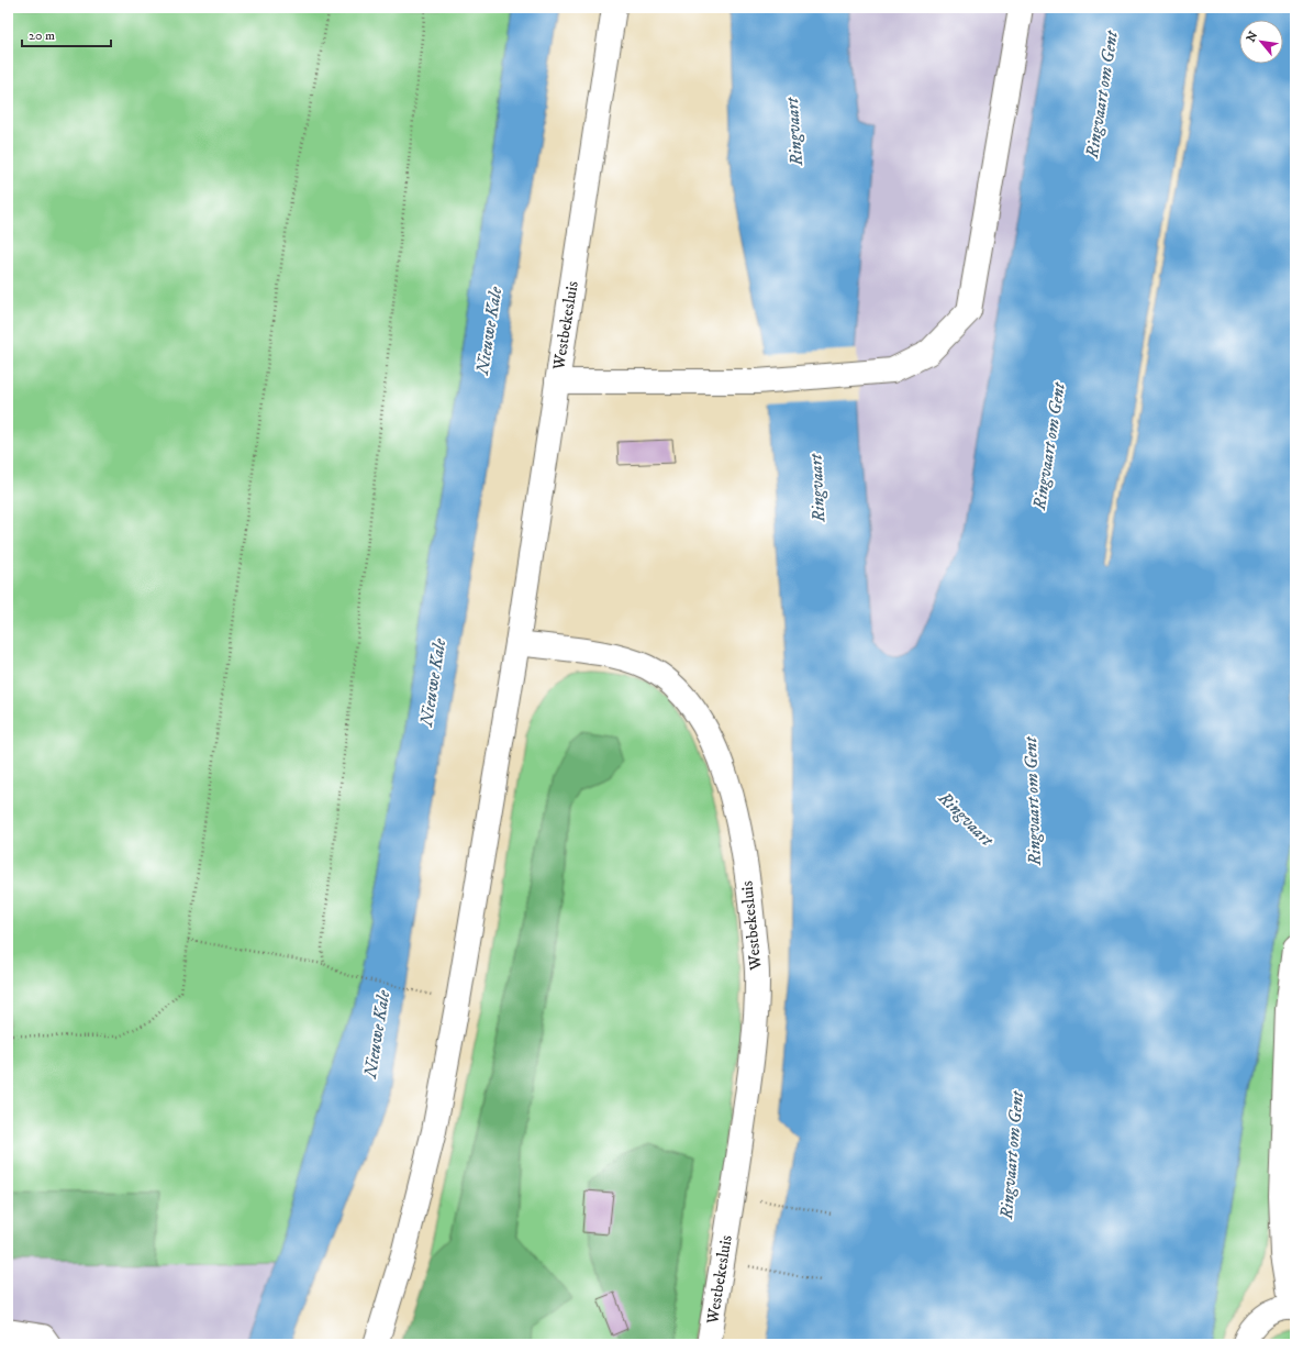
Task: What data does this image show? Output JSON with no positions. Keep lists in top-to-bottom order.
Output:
{
  "streets": {
    "street": ["Westbekesluis"]
  },
  "water": ["Ringvaart om Gent", "Ringvaart", "Nieuwe Kale"],
  "scale_bar": "20 m",
  "north": "top left"
}
